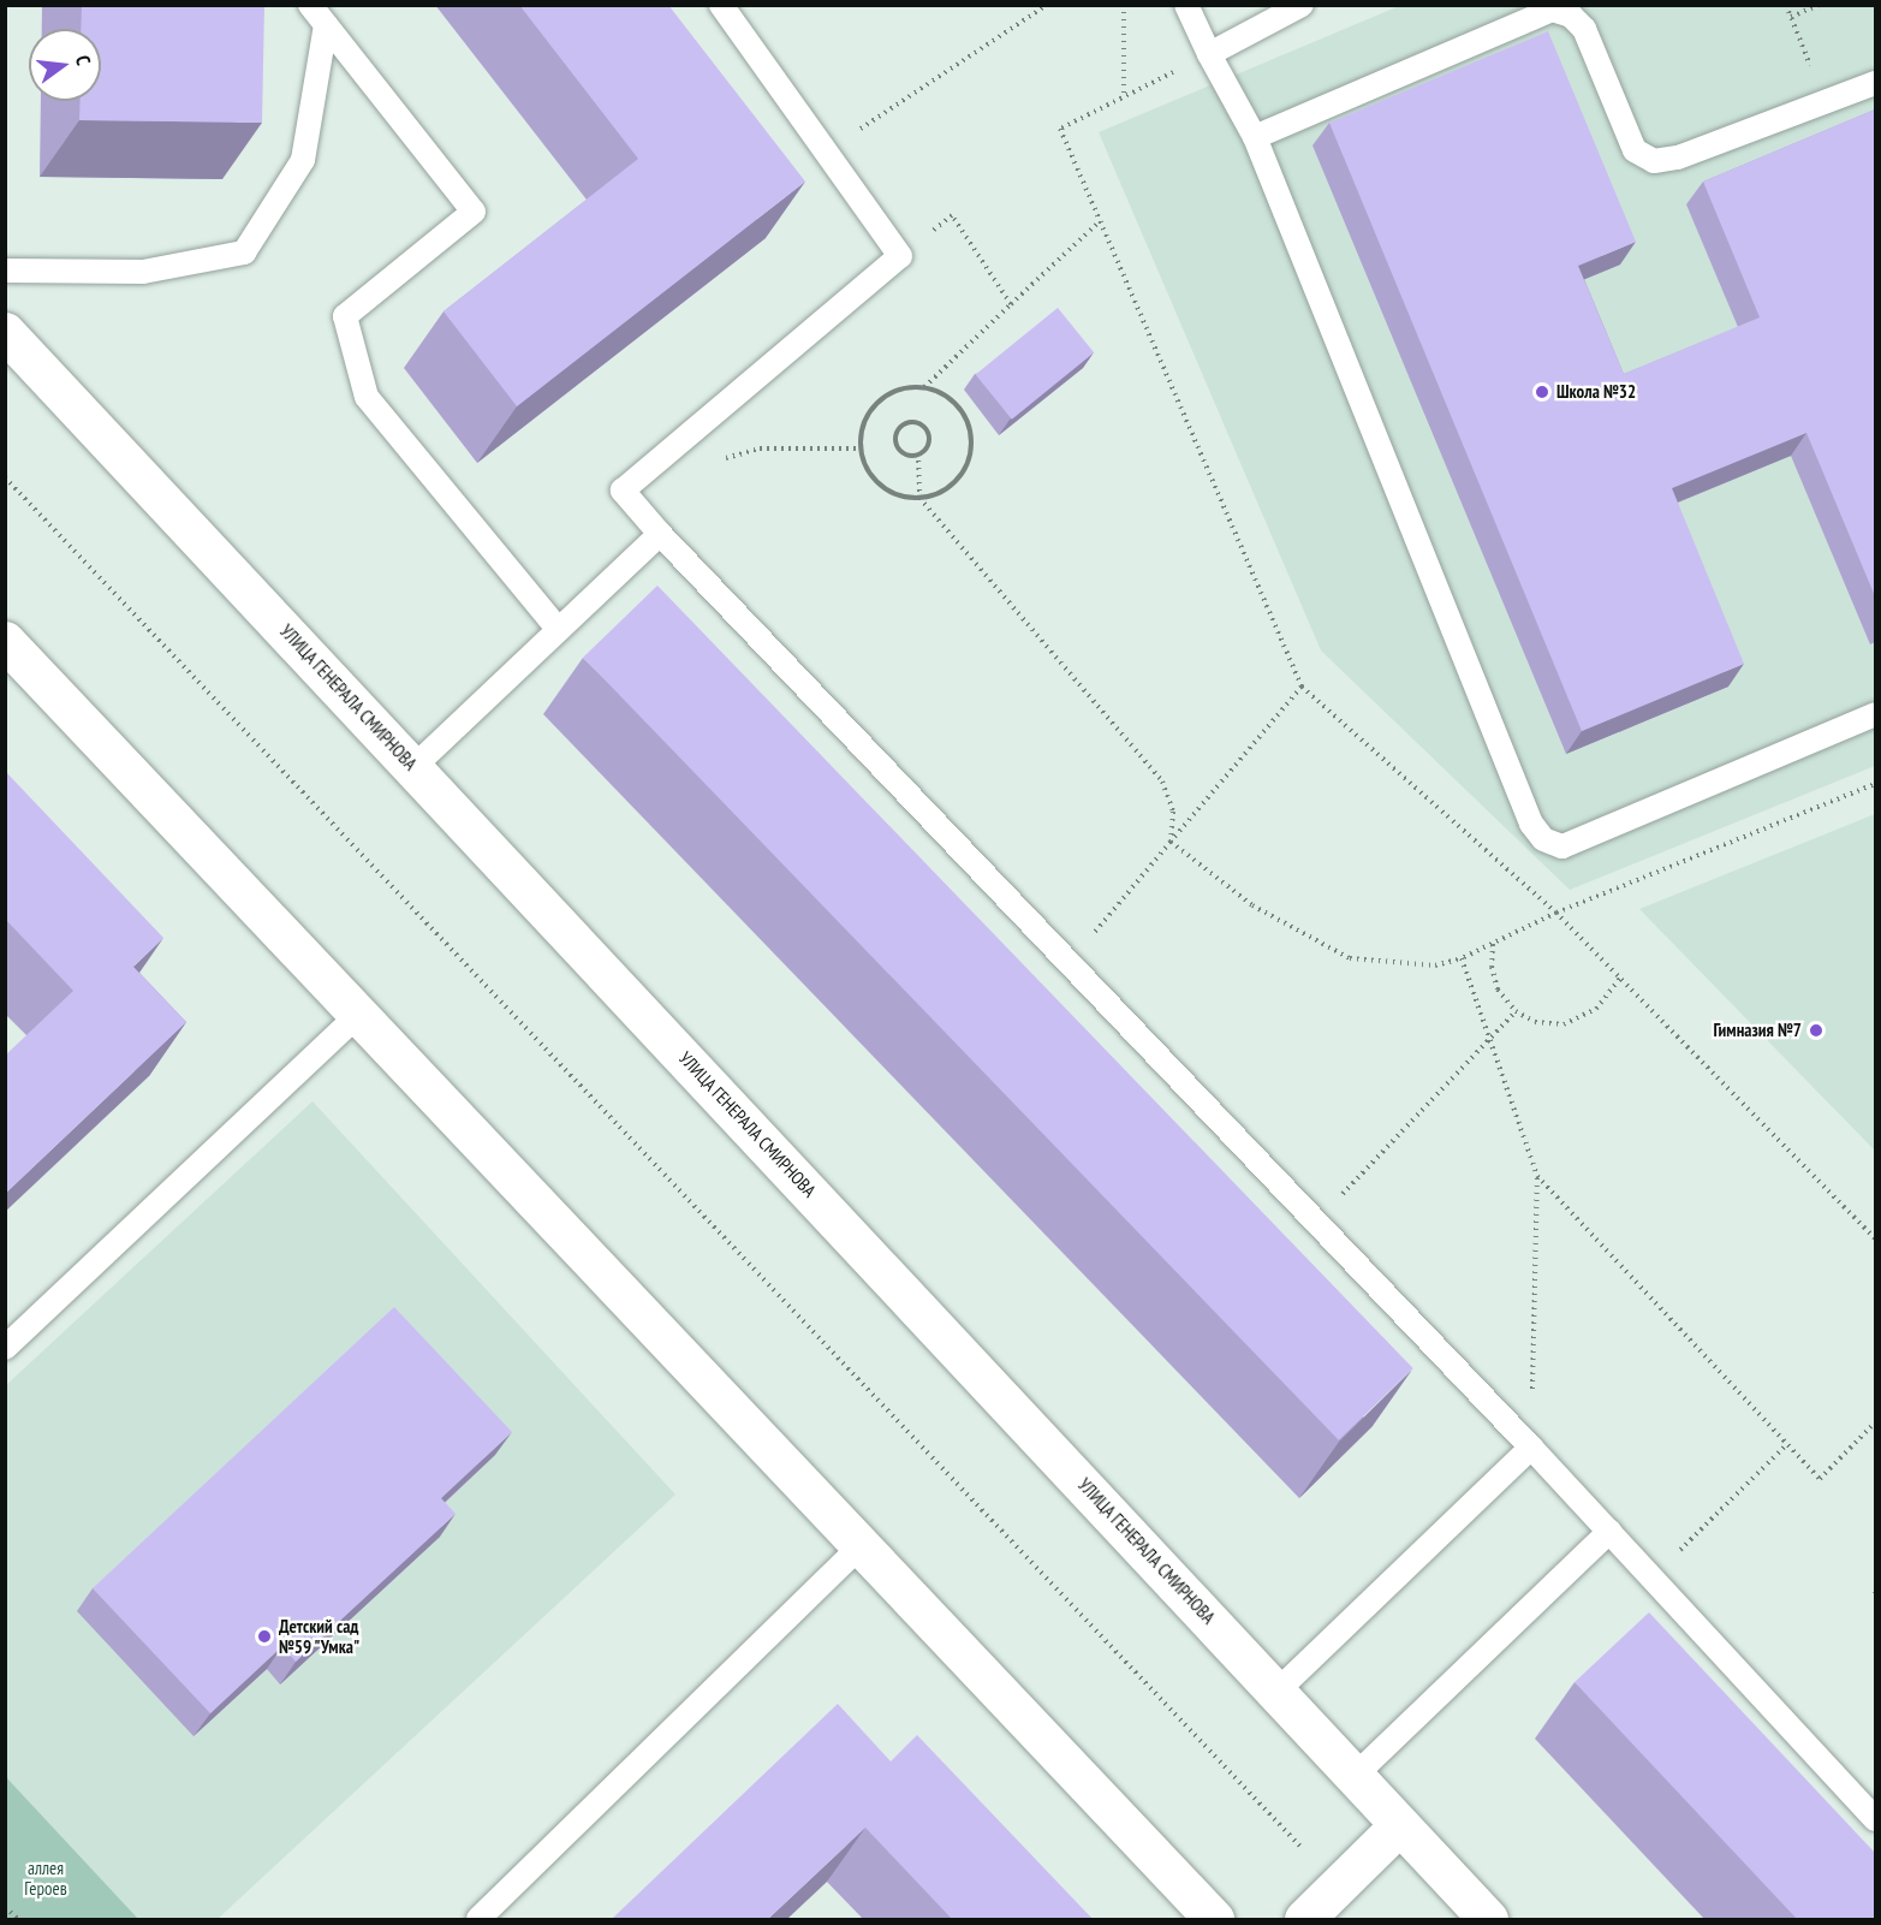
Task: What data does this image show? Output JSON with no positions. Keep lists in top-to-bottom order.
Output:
{
  "streets": {
    "street": ["УЛИЦА ГЕНЕРАЛА СМИРНОВА"]
  },
  "parks": ["аллея Героев"],
  "places": ["Школа №32", "Гимназия №7", "Детский сад №59 \"Умка\""],
  "north": "right"
}
